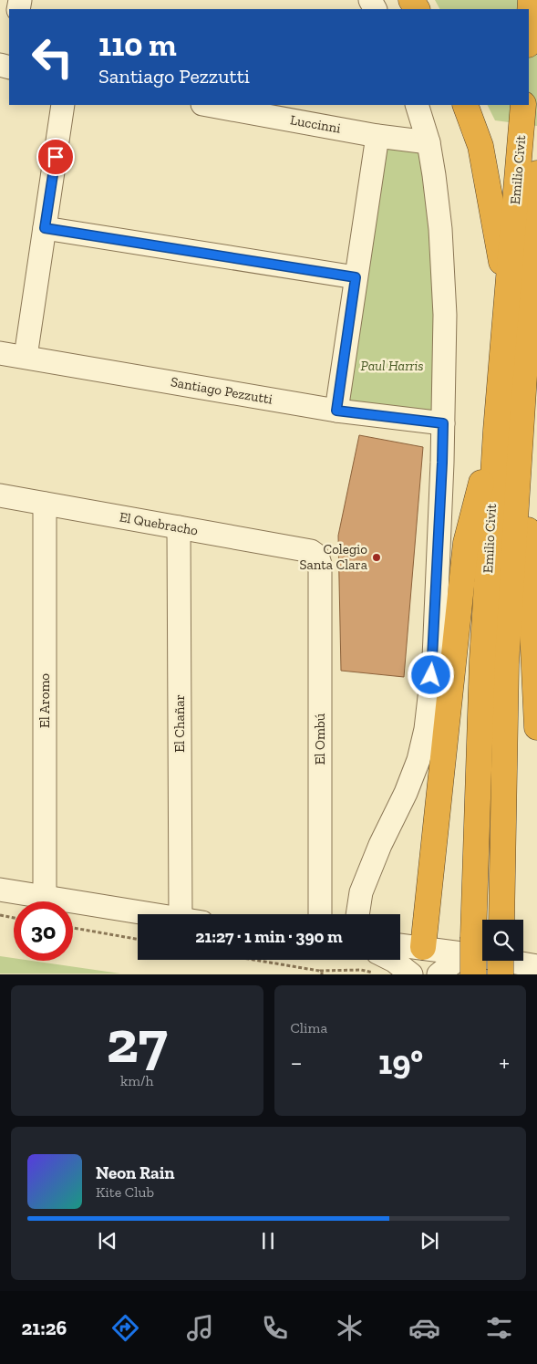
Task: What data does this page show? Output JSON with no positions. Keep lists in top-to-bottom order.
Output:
{
  "streets": {
    "highway": ["Emilio Civit"],
    "street": [
      "Luccinni",
      "Santiago Pezzutti",
      "El Quebracho",
      "El Aromo",
      "El Chañar",
      "El Ombú"
    ]
  },
  "crossings": [
    ["El Quebracho", "El Aromo"],
    ["El Quebracho", "El Chañar"],
    ["El Quebracho", "El Ombú"]
  ],
  "parks": ["Paul Harris"],
  "places": ["Colegio Santa Clara"],
  "page": {
    "turn": ["110 m", "Santiago Pezzutti"],
    "limit": "30",
    "trip": "21:27 · 1 min · 390 m",
    "tile": [
      ["27", "km/h"],
      "Clima"
    ],
    "heat": ["−", "19°", "+"],
    "song": ["Neon Rain", "Kite Club"],
    "tabs": "21:26"
  }
}
